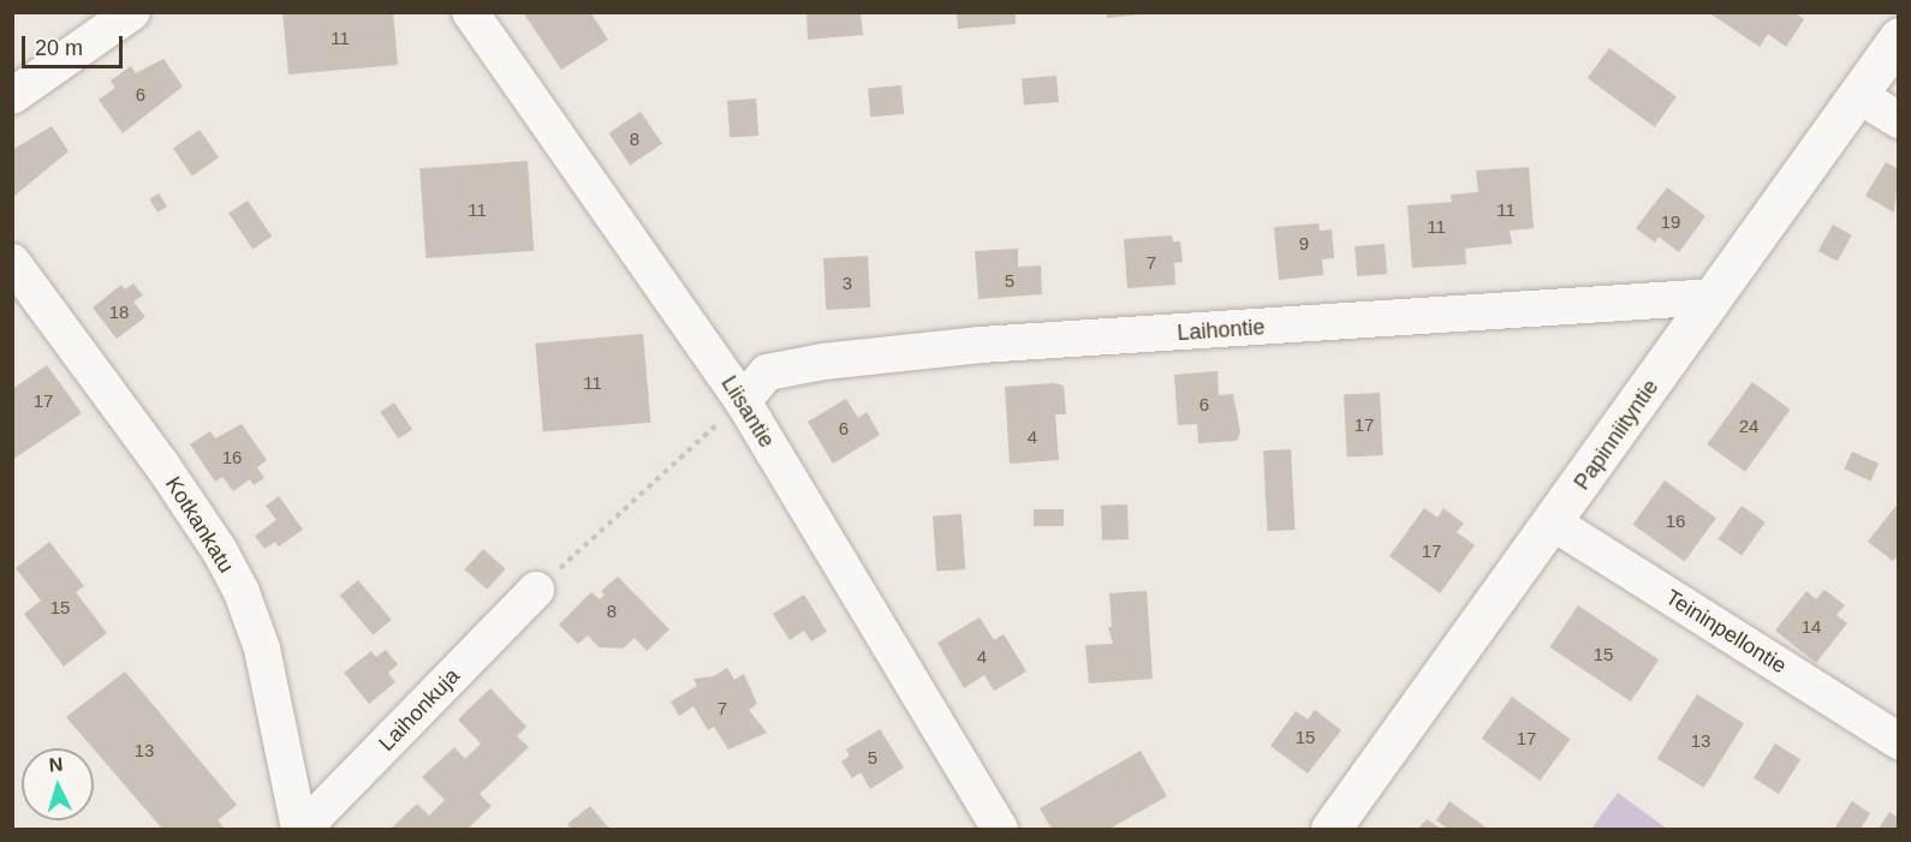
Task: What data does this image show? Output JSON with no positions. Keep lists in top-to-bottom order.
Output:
{
  "streets": {
    "street": [
      "Laihontie",
      "Liisantie",
      "Papinniityntie",
      "Kotkankatu",
      "Teininpellontie",
      "Laihonkuja"
    ]
  },
  "crossings": [
    ["Laihontie", "Liisantie"],
    ["Laihontie", "Papinniityntie"],
    ["Papinniityntie", "Teininpellontie"],
    ["Kotkankatu", "Laihonkuja"]
  ],
  "house_numbers": [
    "11",
    "6",
    "8",
    "11",
    "11",
    "19",
    "11",
    "9",
    "7",
    "5",
    "3",
    "18",
    "11",
    "17",
    "6",
    "17",
    "24",
    "6",
    "4",
    "16",
    "16",
    "17",
    "15",
    "8",
    "14",
    "15",
    "4",
    "7",
    "15",
    "17",
    "13",
    "13",
    "5"
  ],
  "scale_bar": "20 m",
  "north": "top"
}
